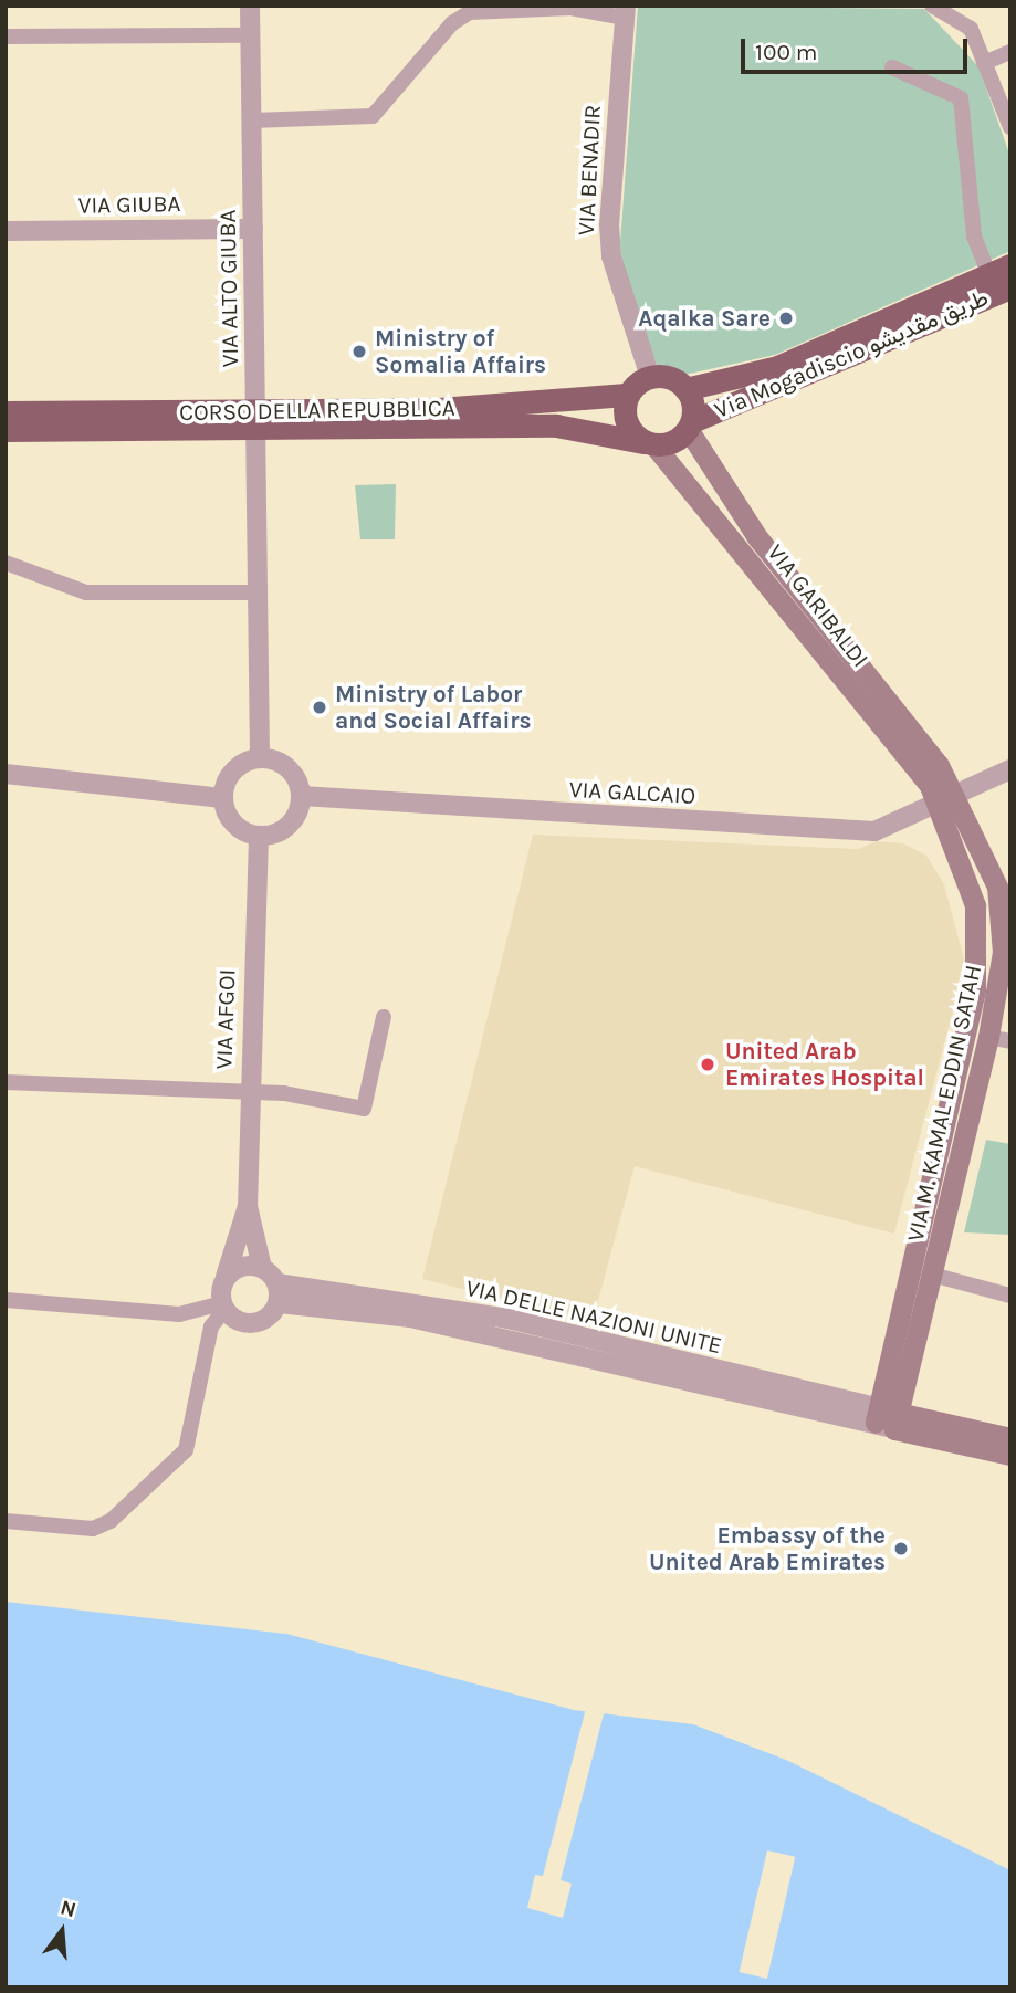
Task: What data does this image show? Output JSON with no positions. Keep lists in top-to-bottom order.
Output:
{
  "streets": {
    "highway": ["Via Mogadiscio طريق مقديشو", "CORSO DELLA REPUBBLICA"],
    "main road": ["VIA GARIBALDI", "VIA M. KAMAL EDDIN SATAH"],
    "street": [
      "VIA BENADIR",
      "VIA GIUBA",
      "VIA ALTO GIUBA",
      "VIA GALCAIO",
      "VIA AFGOI",
      "VIA DELLE NAZIONI UNITE"
    ]
  },
  "crossings": [
    ["VIA BENADIR", "Via Mogadiscio طريق مقديشو"],
    ["VIA BENADIR", "CORSO DELLA REPUBBLICA"],
    ["VIA BENADIR", "VIA GARIBALDI"],
    ["VIA GIUBA", "VIA ALTO GIUBA"],
    ["VIA ALTO GIUBA", "CORSO DELLA REPUBBLICA"],
    ["VIA ALTO GIUBA", "VIA GALCAIO"],
    ["VIA ALTO GIUBA", "VIA AFGOI"],
    ["Via Mogadiscio طريق مقديشو", "CORSO DELLA REPUBBLICA"],
    ["Via Mogadiscio طريق مقديشو", "VIA GARIBALDI"],
    ["CORSO DELLA REPUBBLICA", "VIA GARIBALDI"],
    ["VIA GARIBALDI", "VIA GALCAIO"],
    ["VIA GARIBALDI", "VIA M. KAMAL EDDIN SATAH"],
    ["VIA GALCAIO", "VIA AFGOI"],
    ["VIA GALCAIO", "VIA M. KAMAL EDDIN SATAH"],
    ["VIA M. KAMAL EDDIN SATAH", "VIA DELLE NAZIONI UNITE"]
  ],
  "places": [
    "Aqalka Sare",
    "Ministry of Somalia Affairs",
    "Ministry of Labor and Social Affairs",
    "United Arab Emirates Hospital",
    "Embassy of the United Arab Emirates"
  ],
  "scale_bar": "100 m",
  "north": "top"
}
